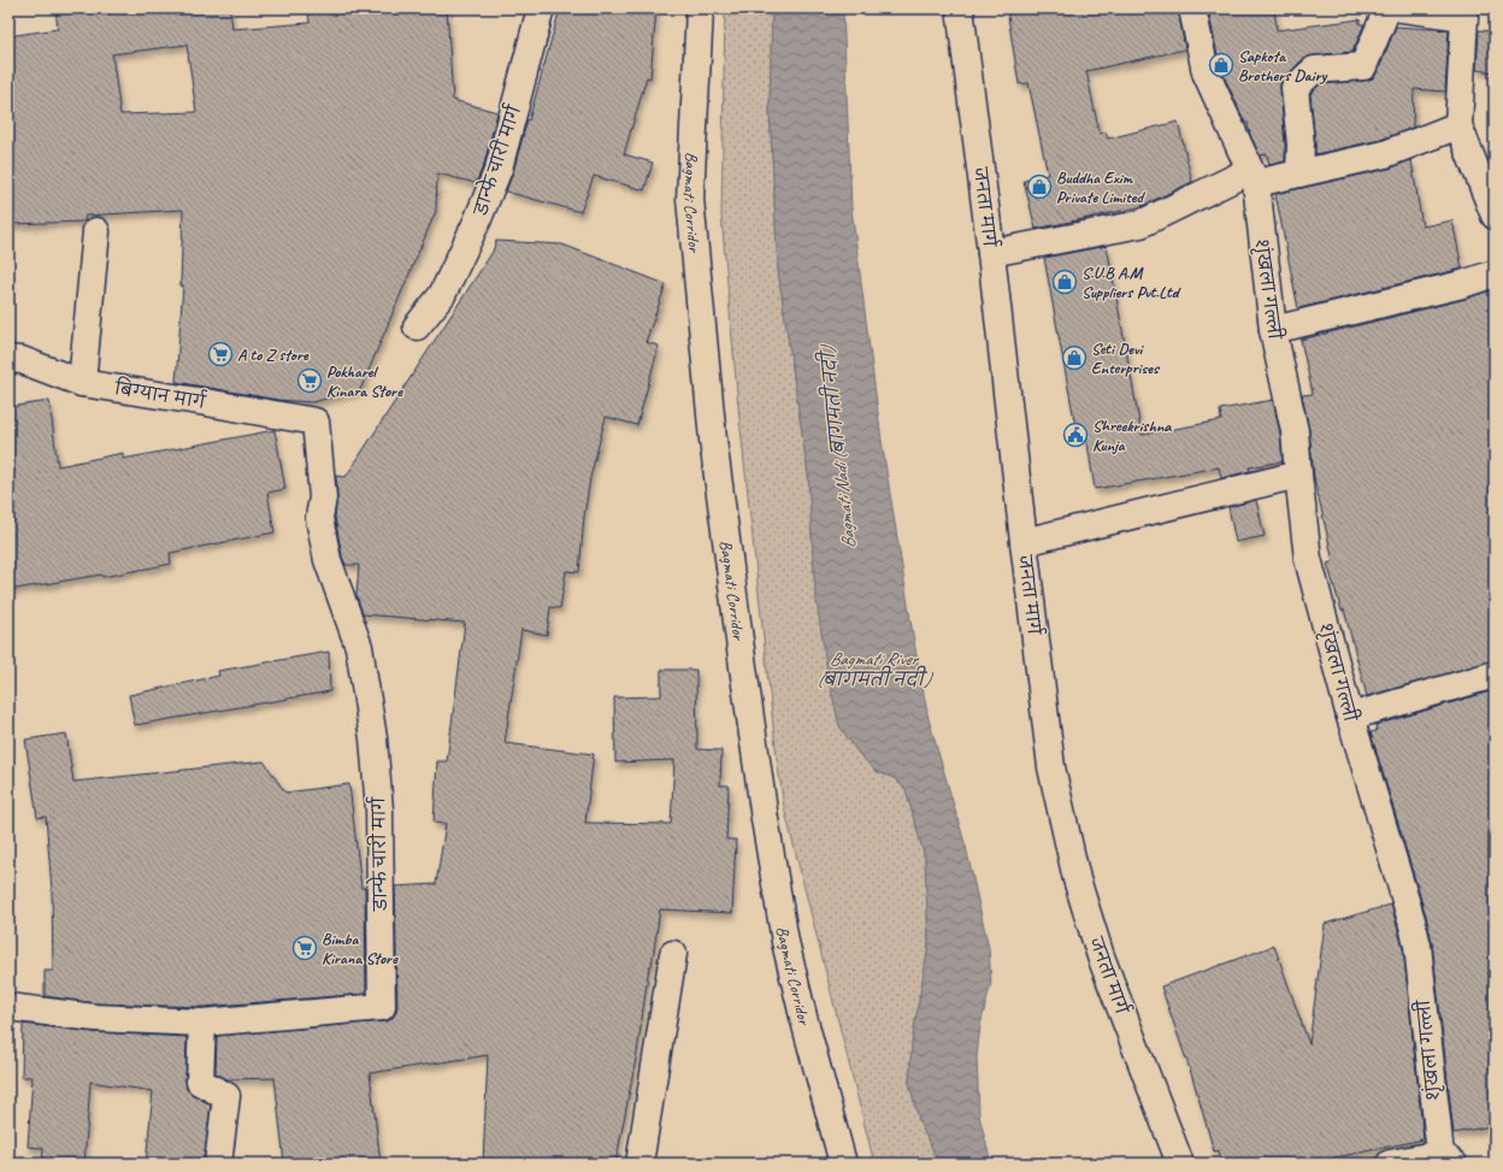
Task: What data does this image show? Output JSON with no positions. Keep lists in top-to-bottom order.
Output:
{
  "streets": {
    "street": [
      "डान्फे चारी मार्ग",
      "Bagmati Corridor",
      "जनता मार्ग",
      "शृंखला गल्ली",
      "बिग्यान मार्ग"
    ]
  },
  "crossings": [
    ["डान्फे चारी मार्ग", "बिग्यान मार्ग"]
  ],
  "water": ["Bagmati Nadi (बागमती नदी)", "Bagmati River (बागमती नदी)"],
  "places": {
    "shop": [
      "Sapkota Brothers Dairy",
      "Buddha Exim Private Limited",
      "S.U.B A.M Suppliers Pvt.Ltd",
      "Seti Devi Enterprises"
    ],
    "supermarket": ["A to Z store", "Pokharel Kinara Store", "Bimba Kirana Store"],
    "public building": ["Shreekrishna Kunja"]
  }
}
